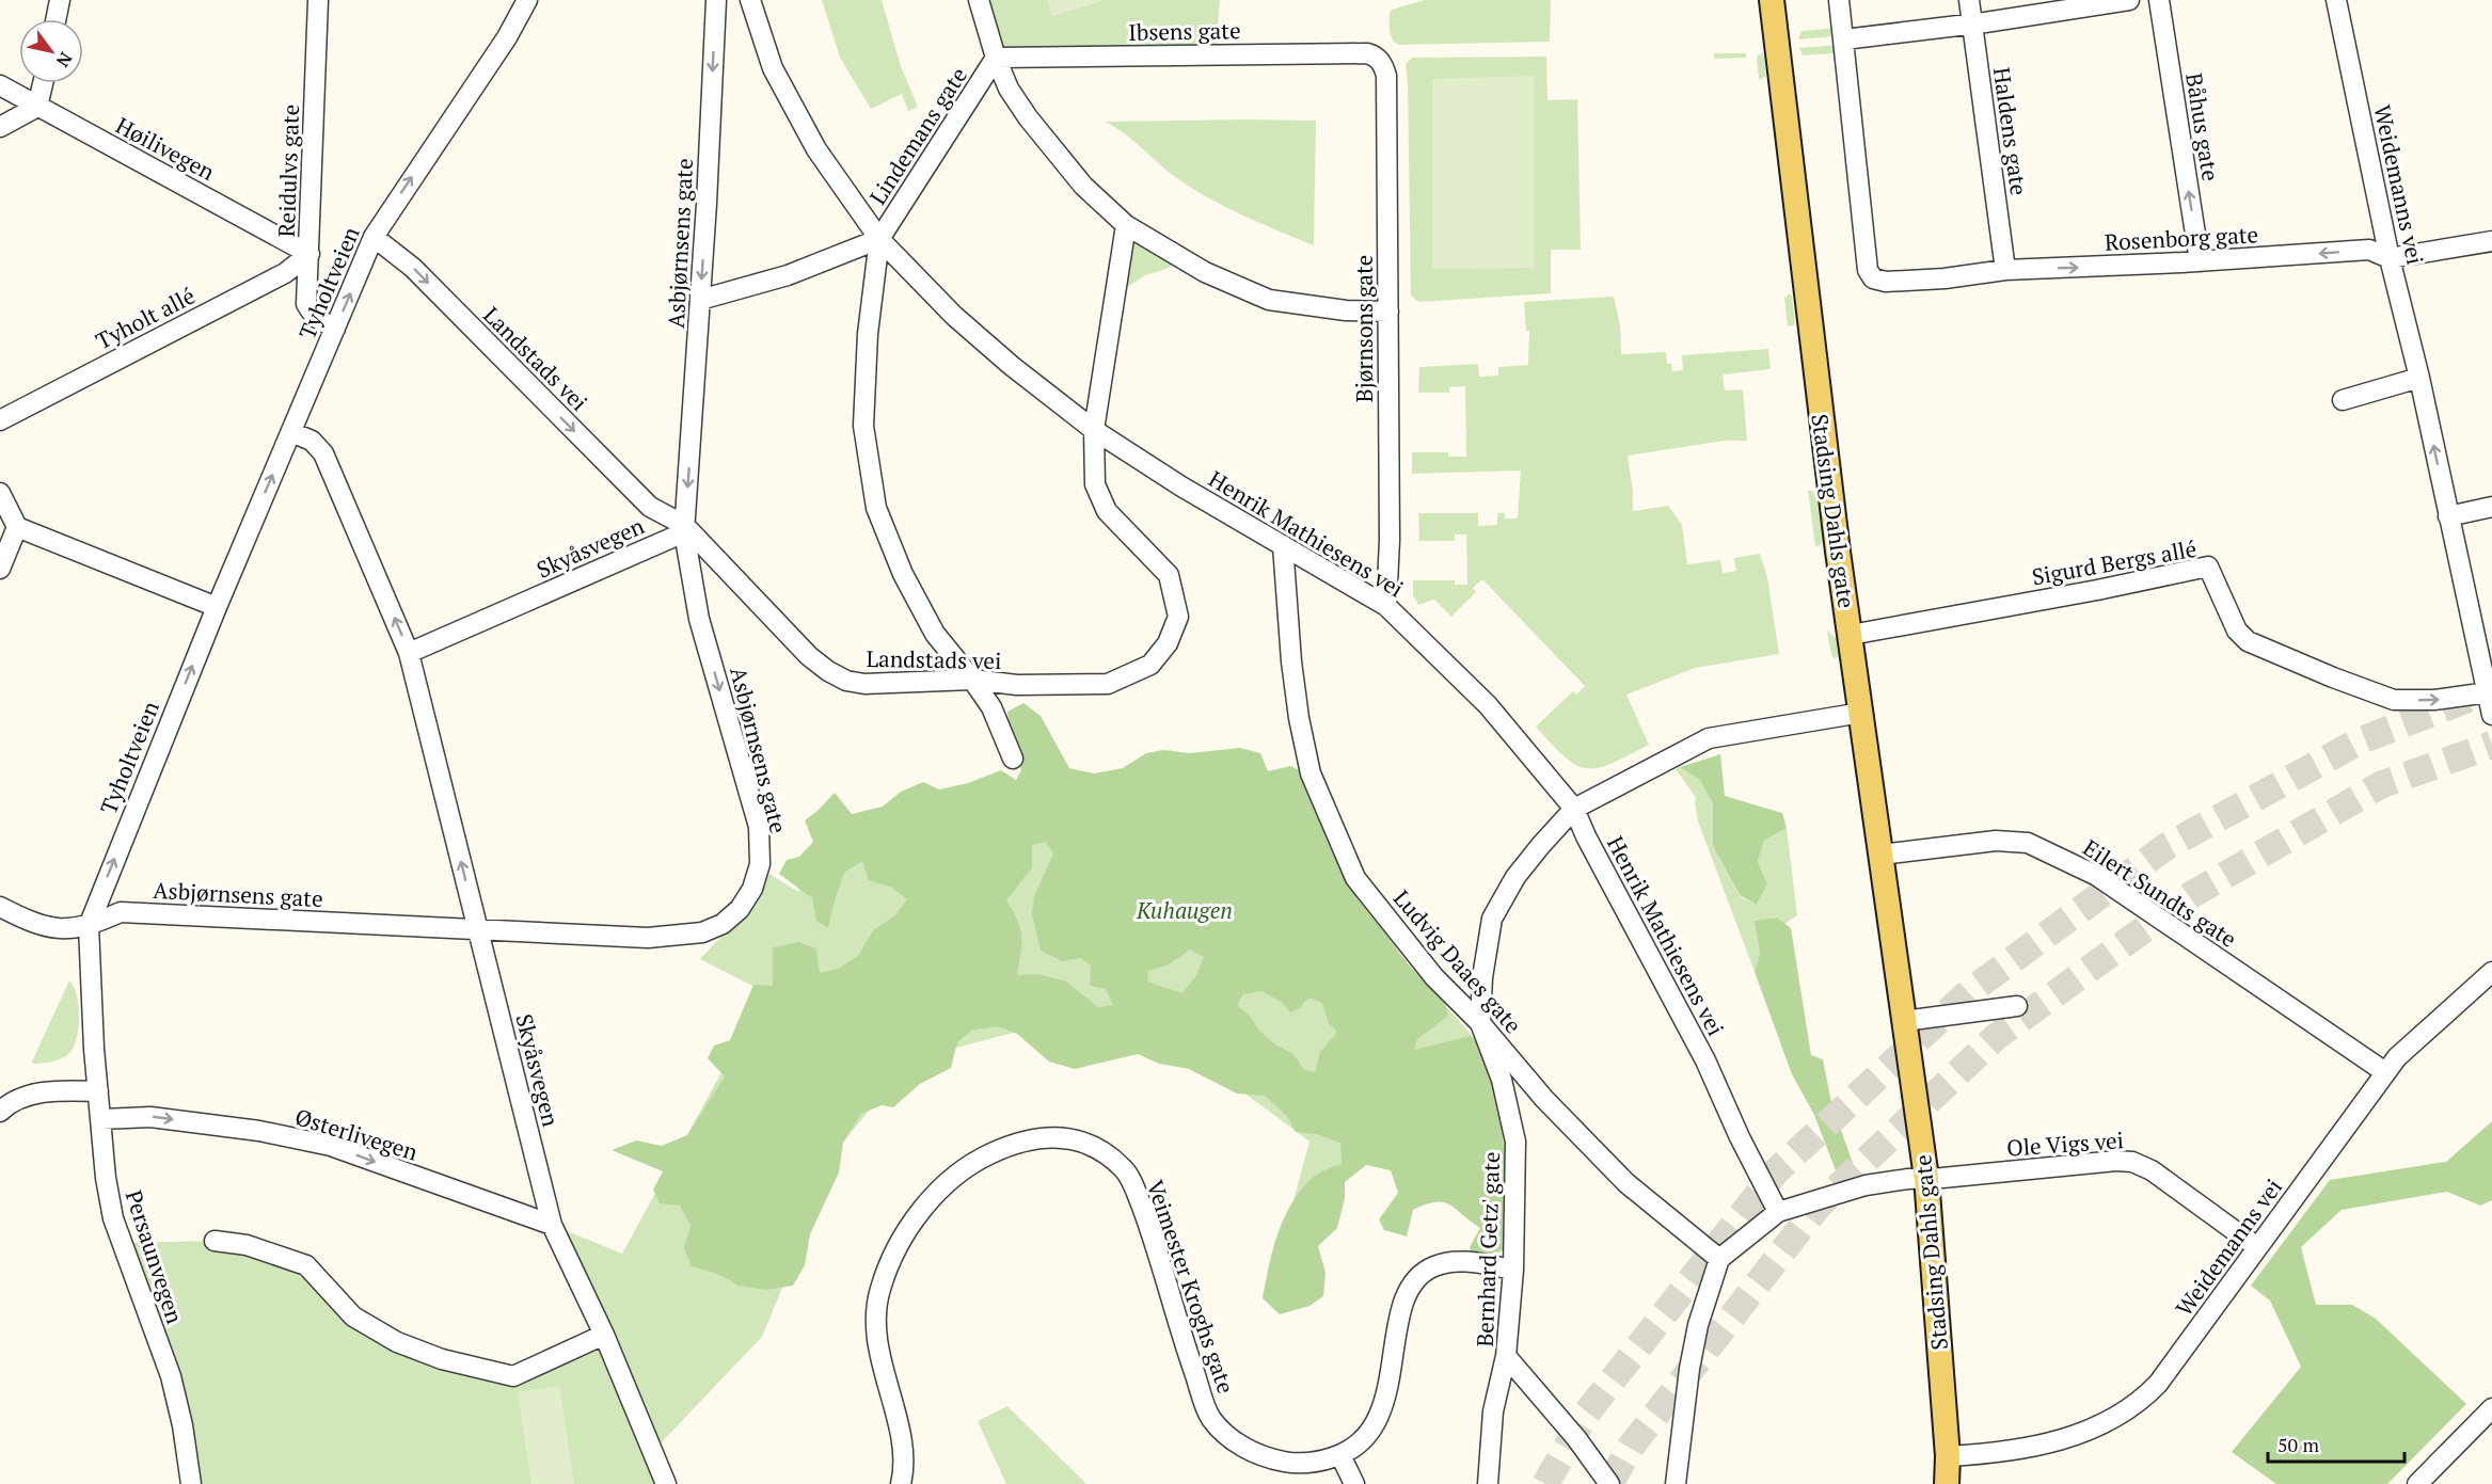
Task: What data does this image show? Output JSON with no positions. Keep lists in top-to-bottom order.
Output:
{
  "streets": {
    "main road": ["Stadsing Dahls gate"],
    "street": [
      "Ibsens gate",
      "Båhus gate",
      "Haldens gate",
      "Lindemans gate",
      "Høilivegen",
      "Reidulvs gate",
      "Weidemanns vei",
      "Rosenborg gate",
      "Asbjørnsens gate",
      "Tyholtveien",
      "Tyholt allé",
      "Bjørnsons gate",
      "Landstads vei",
      "Henrik Mathiesens vei",
      "Skyåsvegen",
      "Sigurd Bergs allé",
      "Eilert Sundts gate",
      "Ludvig Daaes gate",
      "Østerlivegen",
      "Ole Vigs vei",
      "Bernhard Getz' gate",
      "Persaunvegen",
      "Veimester Kroghs gate"
    ]
  },
  "crossings": [
    ["Ibsens gate", "Lindemans gate"],
    ["Ibsens gate", "Bjørnsons gate"],
    ["Båhus gate", "Rosenborg gate"],
    ["Haldens gate", "Rosenborg gate"],
    ["Lindemans gate", "Asbjørnsens gate"],
    ["Lindemans gate", "Landstads vei"],
    ["Lindemans gate", "Henrik Mathiesens vei"],
    ["Høilivegen", "Reidulvs gate"],
    ["Høilivegen", "Tyholt allé"],
    ["Reidulvs gate", "Tyholtveien"],
    ["Reidulvs gate", "Tyholt allé"],
    ["Weidemanns vei", "Rosenborg gate"],
    ["Weidemanns vei", "Stadsing Dahls gate"],
    ["Weidemanns vei", "Sigurd Bergs allé"],
    ["Weidemanns vei", "Eilert Sundts gate"],
    ["Weidemanns vei", "Ole Vigs vei"],
    ["Asbjørnsens gate", "Tyholtveien"],
    ["Asbjørnsens gate", "Landstads vei"],
    ["Asbjørnsens gate", "Skyåsvegen"],
    ["Asbjørnsens gate", "Persaunvegen"],
    ["Tyholtveien", "Landstads vei"],
    ["Tyholtveien", "Skyåsvegen"],
    ["Tyholtveien", "Persaunvegen"],
    ["Bjørnsons gate", "Henrik Mathiesens vei"],
    ["Landstads vei", "Henrik Mathiesens vei"],
    ["Landstads vei", "Skyåsvegen"],
    ["Stadsing Dahls gate", "Sigurd Bergs allé"],
    ["Stadsing Dahls gate", "Eilert Sundts gate"],
    ["Stadsing Dahls gate", "Ole Vigs vei"],
    ["Henrik Mathiesens vei", "Ludvig Daaes gate"],
    ["Henrik Mathiesens vei", "Ole Vigs vei"],
    ["Skyåsvegen", "Østerlivegen"],
    ["Ludvig Daaes gate", "Bernhard Getz' gate"],
    ["Østerlivegen", "Persaunvegen"],
    ["Bernhard Getz' gate", "Veimester Kroghs gate"]
  ],
  "one_way": [
    "Båhus gate",
    "Asbjørnsens gate",
    "Tyholtveien",
    "Skyåsvegen",
    "Sigurd Bergs allé"
  ],
  "parks": ["Kuhaugen"],
  "scale_bar": "50 m",
  "north": "bottom right"
}
